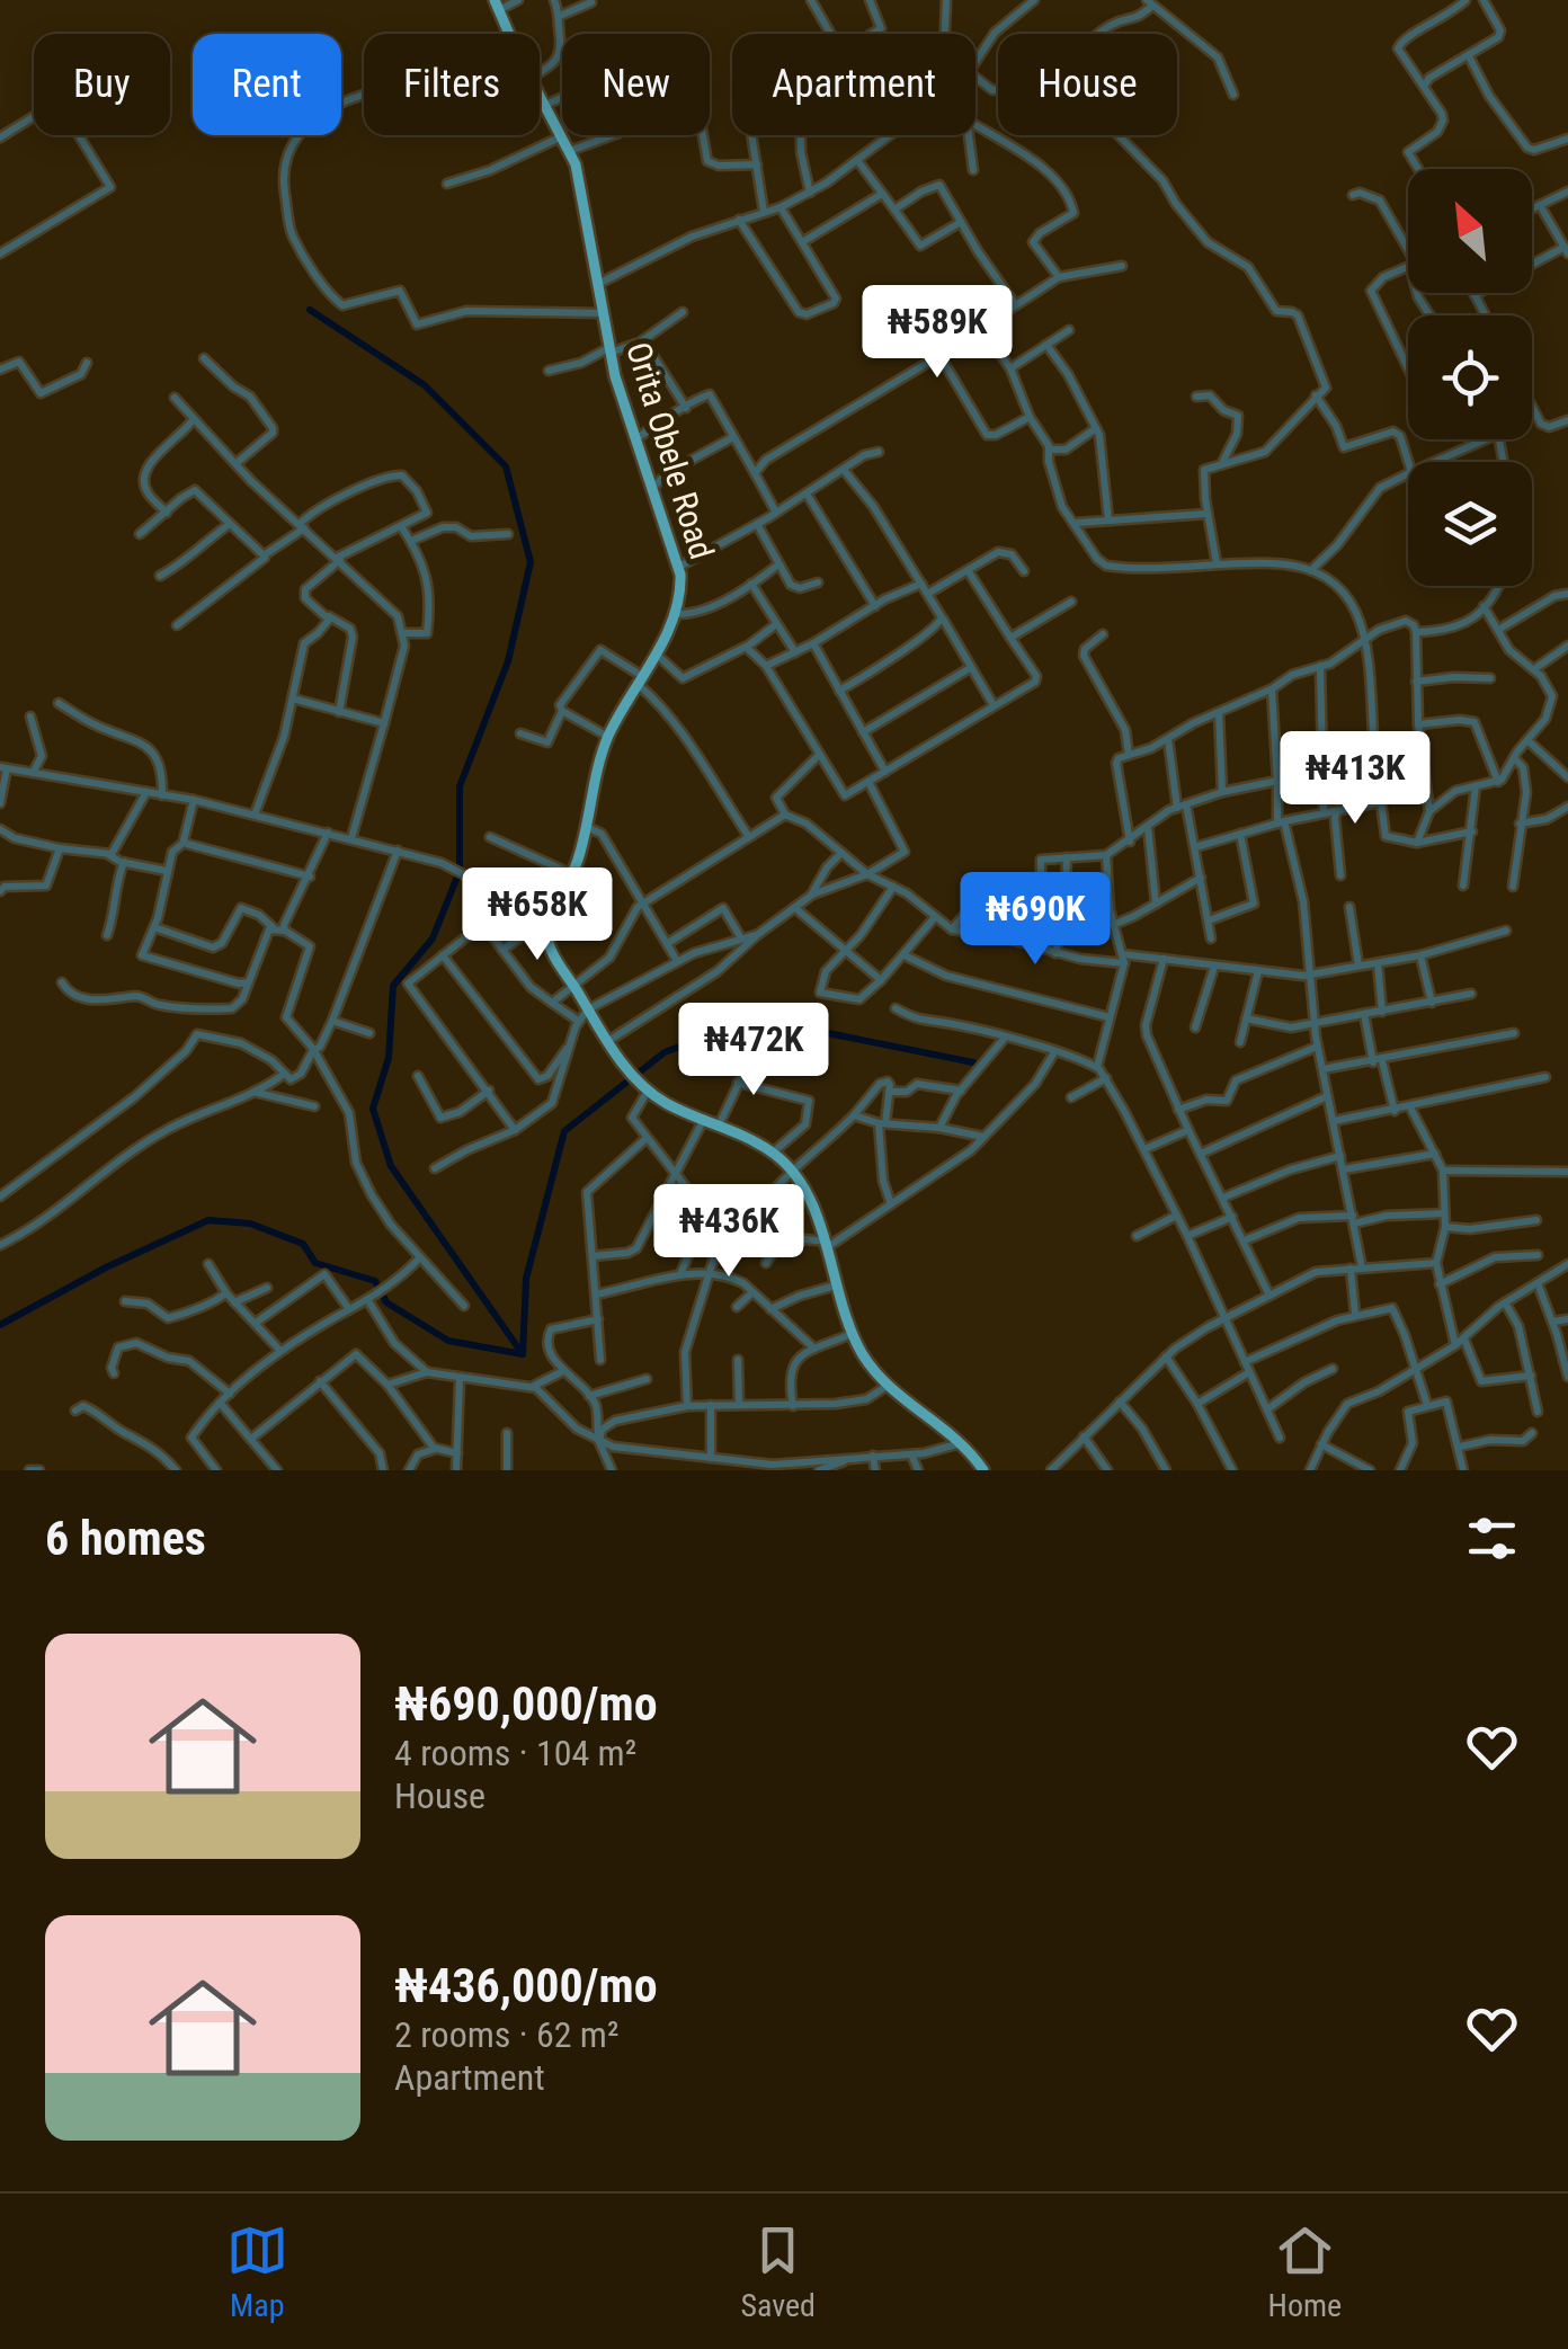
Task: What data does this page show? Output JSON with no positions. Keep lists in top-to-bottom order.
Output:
{
  "streets": {
    "main road": ["Orita Obele Road"]
  },
  "north": "top left",
  "page": {
    "chip": [
      "Buy",
      "Rent",
      "Filters",
      "New",
      "Apartment",
      "House"
    ],
    "price": [
      "₦589K",
      "₦413K",
      "₦658K",
      "₦690K",
      "₦472K",
      "₦436K"
    ],
    "heading": "6 homes",
    "list": [
      {
        "name": "₦690,000/mo",
        "note": "4 rooms · 104 m² · House"
      },
      {
        "name": "₦436,000/mo",
        "note": "2 rooms · 62 m² · Apartment"
      }
    ],
    "tabs": ["Map", "Saved", "Home"]
  }
}
